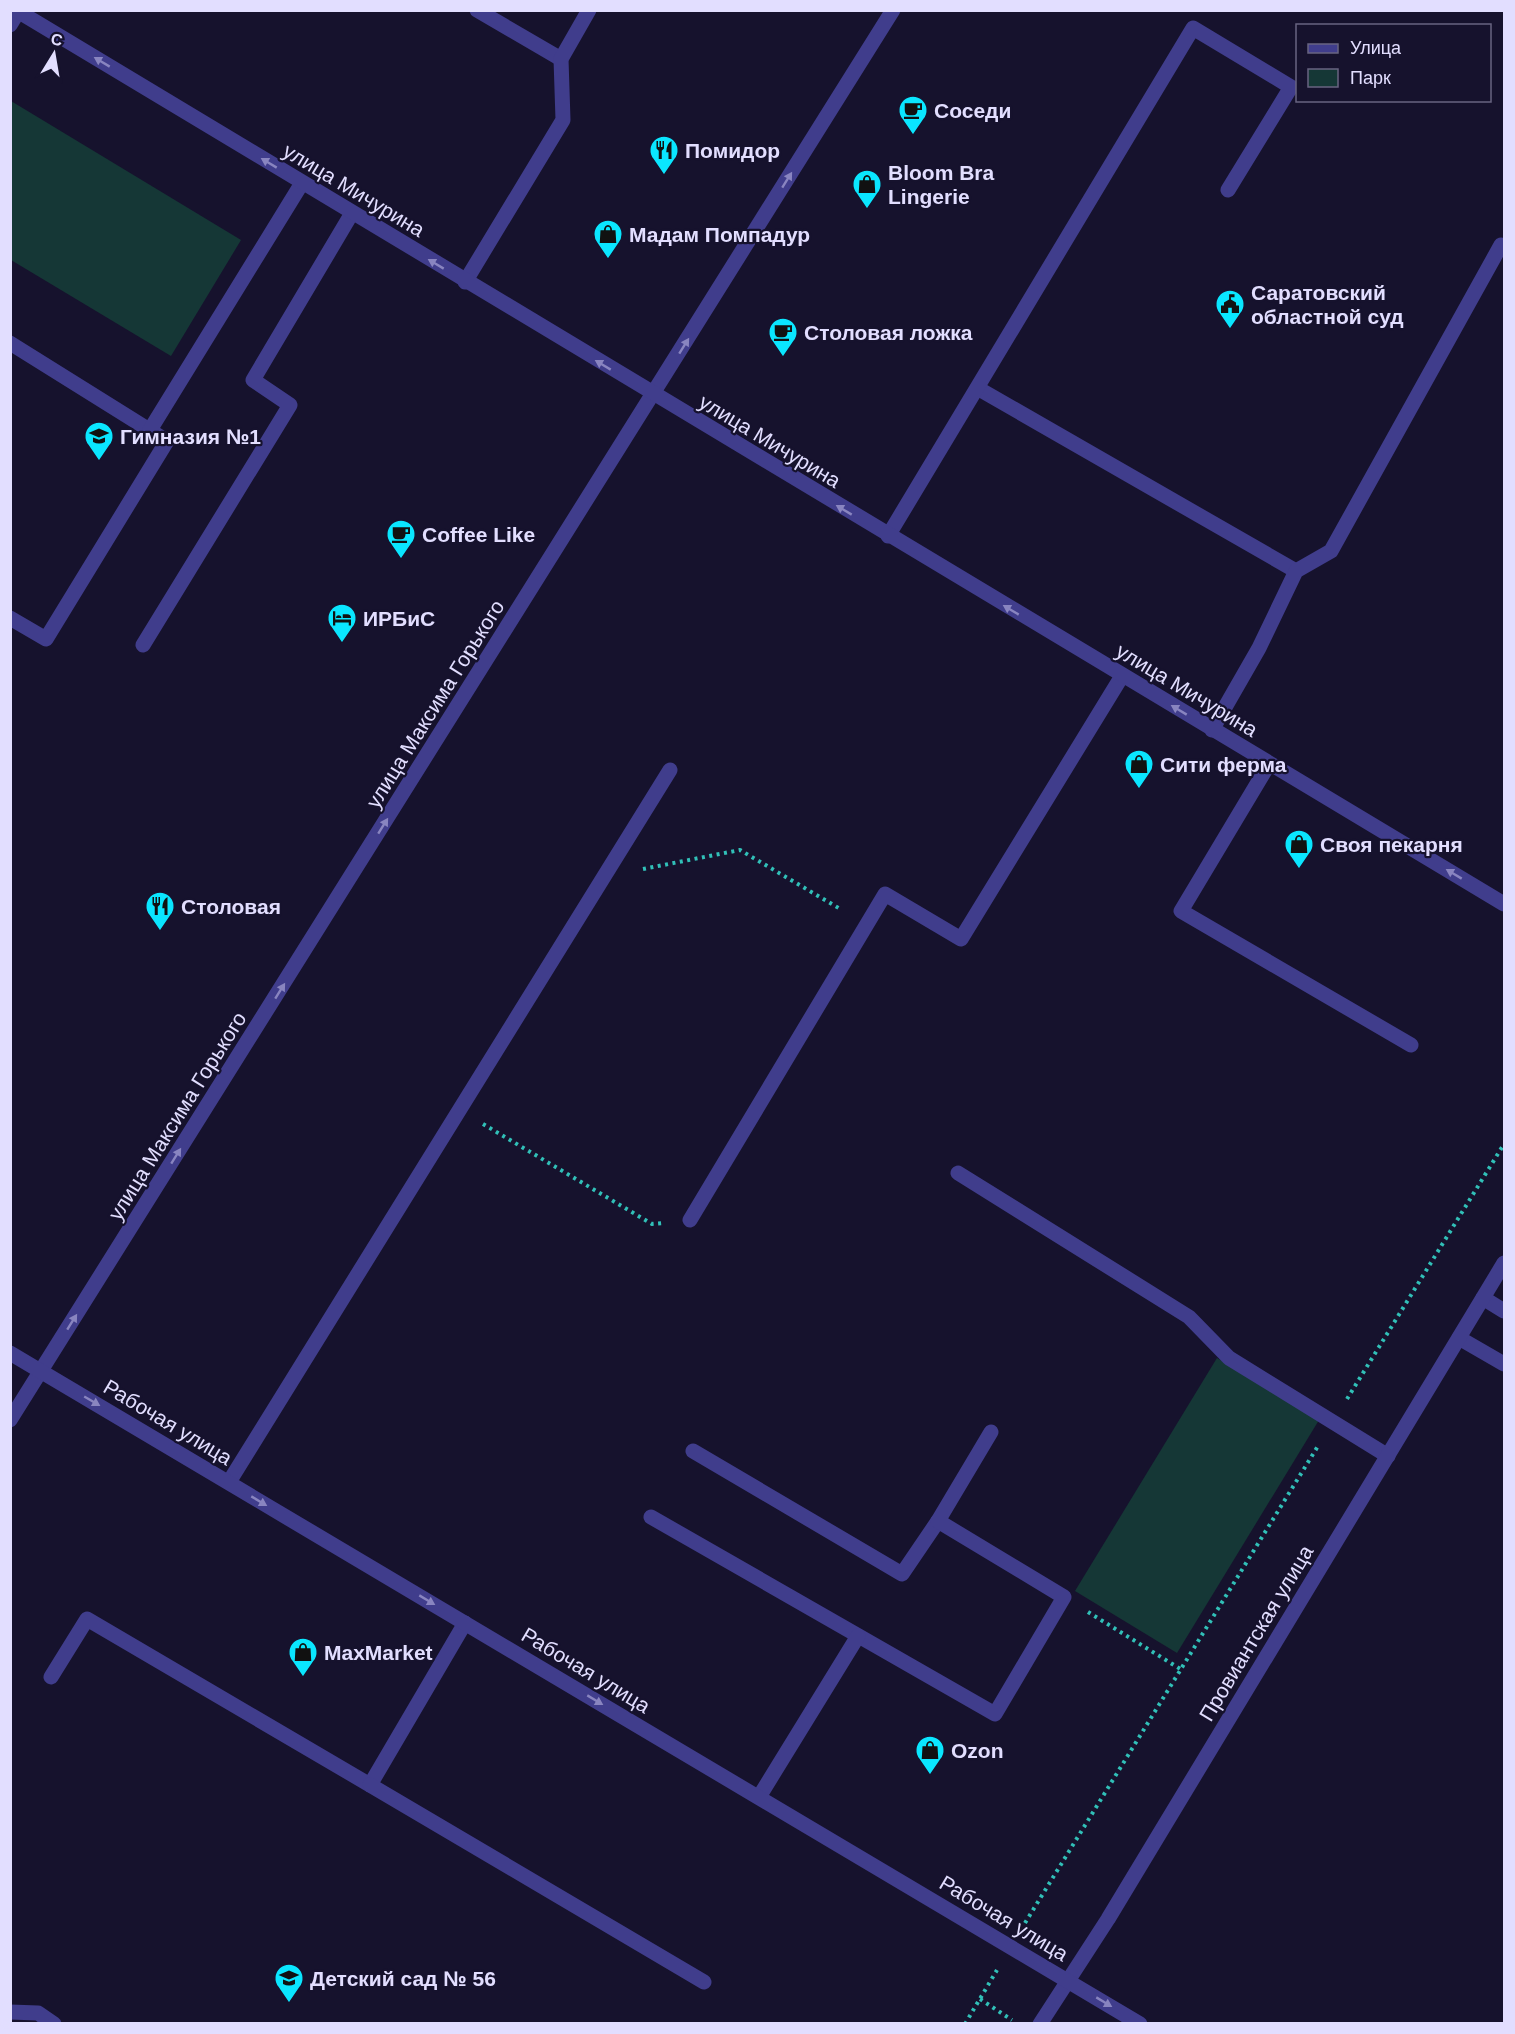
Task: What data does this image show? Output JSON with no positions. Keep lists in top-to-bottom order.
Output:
{
  "streets": {
    "street": [
      "улица Мичурина",
      "улица Максима Горького",
      "Рабочая улица",
      "Провиантская улица"
    ]
  },
  "crossings": [
    ["улица Мичурина", "улица Максима Горького"],
    ["улица Максима Горького", "Рабочая улица"],
    ["Рабочая улица", "Провиантская улица"]
  ],
  "one_way": ["улица Мичурина", "улица Максима Горького", "Рабочая улица"],
  "places": {
    "cafe": ["Соседи", "Столовая ложка", "Coffee Like"],
    "restaurant": ["Помидор", "Столовая"],
    "shop": [
      "Bloom Bra Lingerie",
      "Мадам Помпадур",
      "Сити ферма",
      "Своя пекарня",
      "MaxMarket",
      "Ozon"
    ],
    "public building": ["Саратовский областной суд"],
    "school or university": ["Гимназия №1", "Детский сад № 56"],
    "hotel": ["ИРБиС"]
  },
  "legend": ["Улица", "Парк"],
  "north": "top"
}
